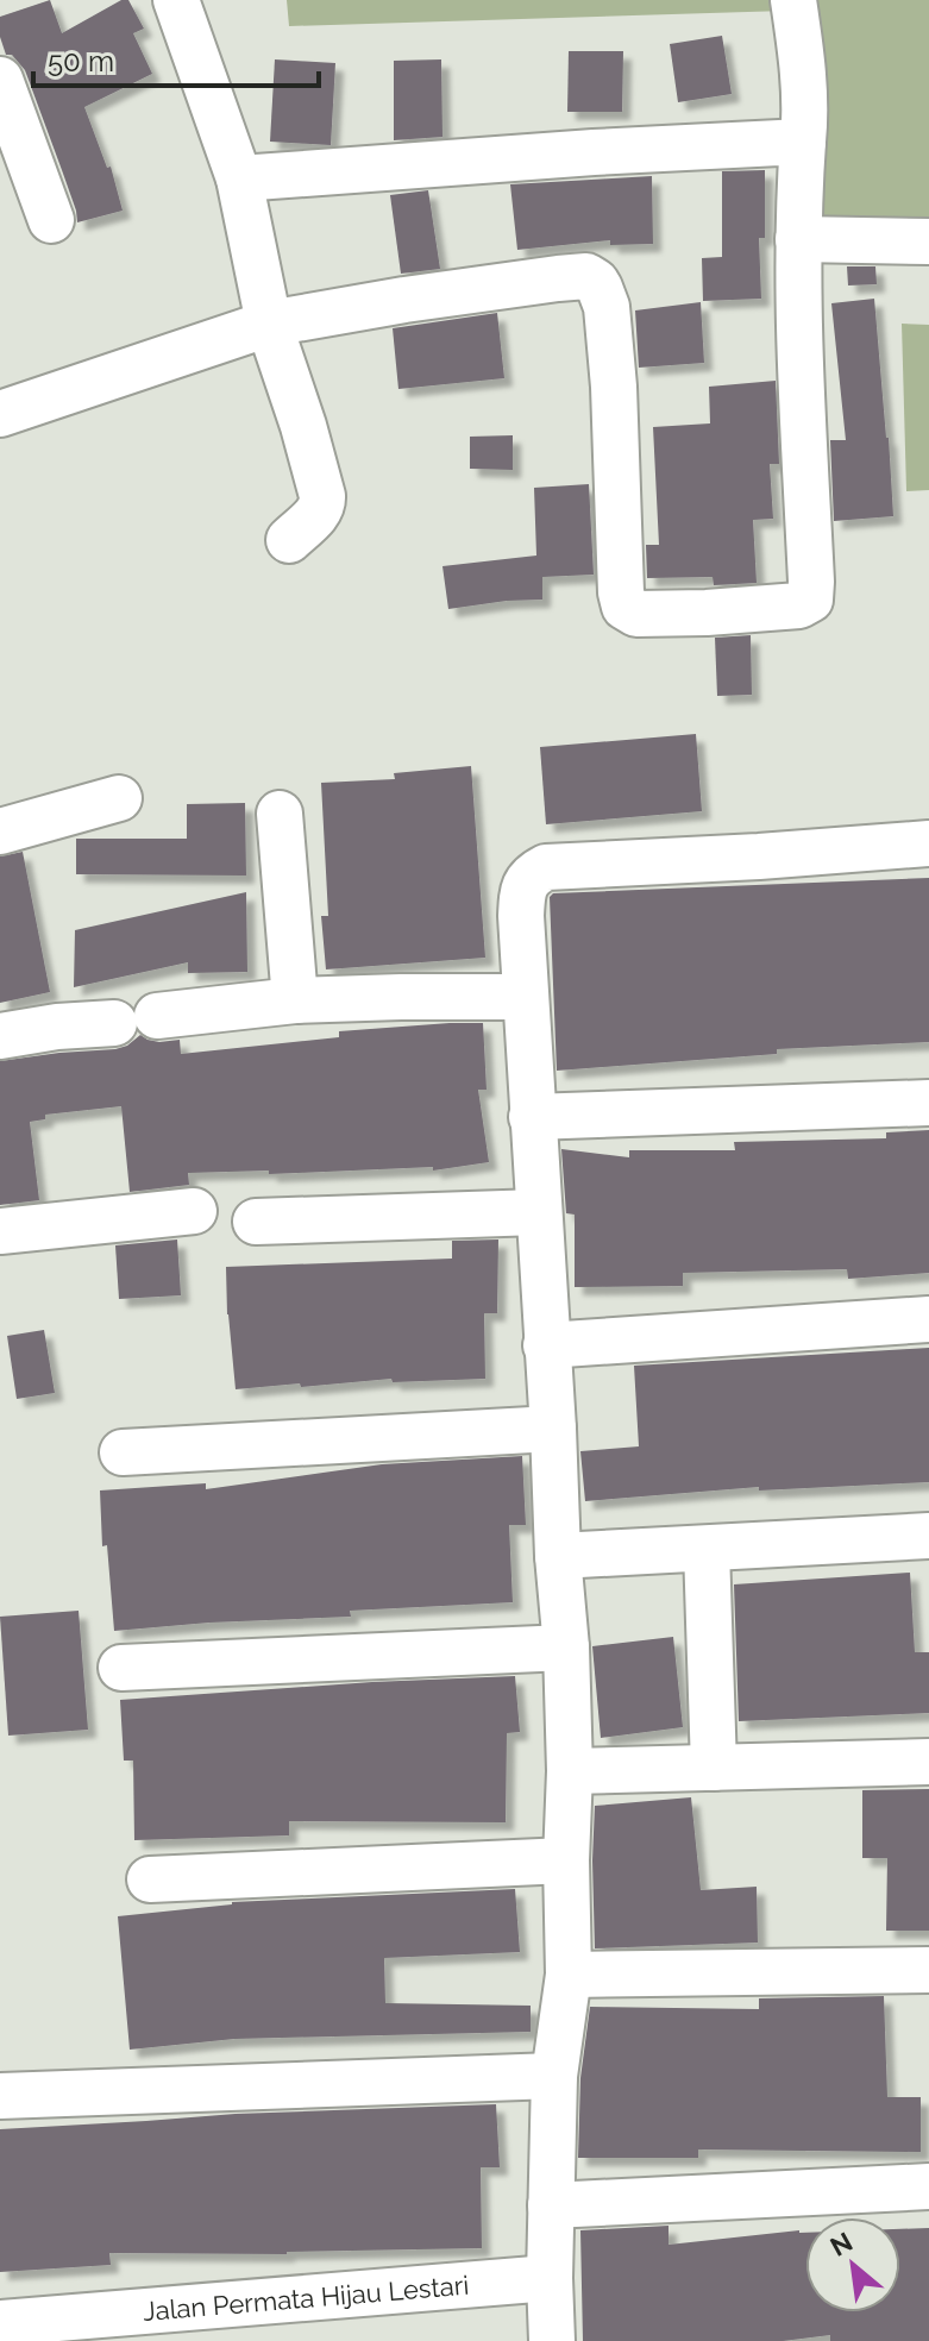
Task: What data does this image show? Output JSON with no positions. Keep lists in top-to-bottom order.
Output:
{
  "streets": {
    "street": ["Jalan Permata Hijau Lestari"]
  },
  "scale_bar": "50 m",
  "north": "top left"
}
